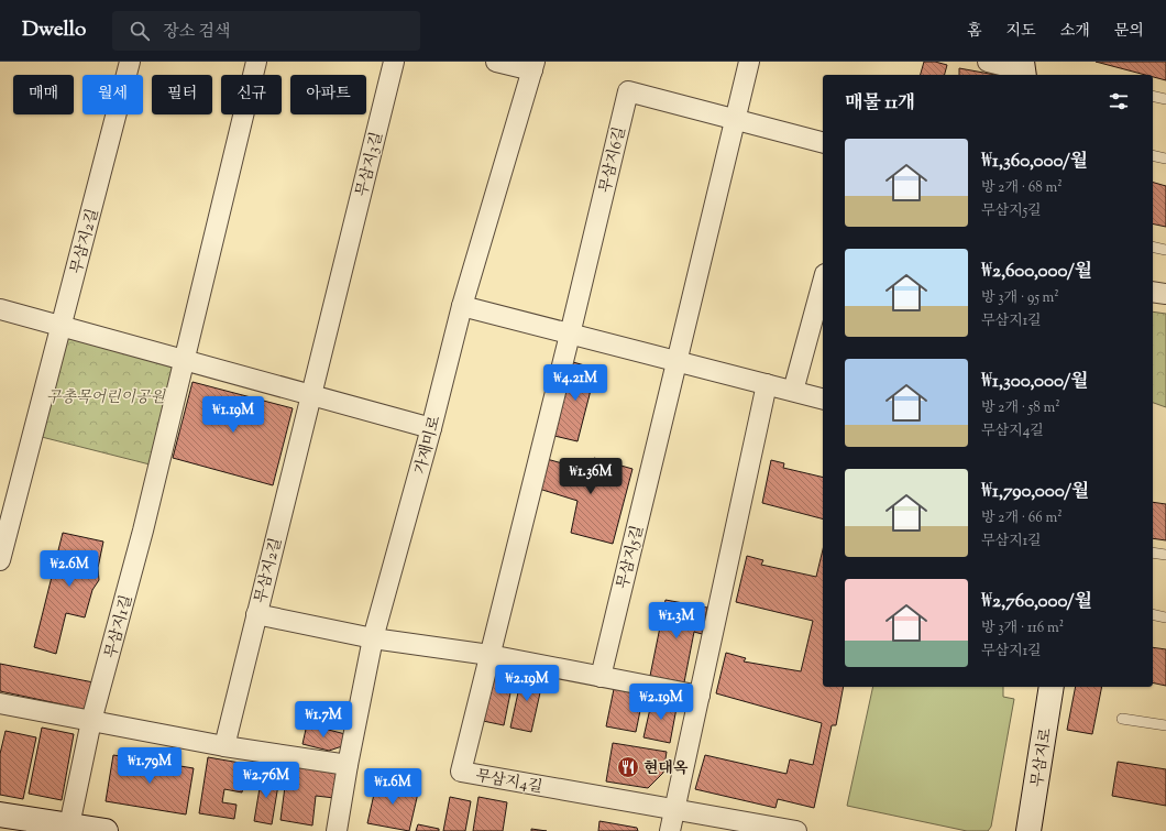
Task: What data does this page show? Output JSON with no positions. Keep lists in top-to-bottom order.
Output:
{
  "streets": {
    "street": [
      "무삼지6길",
      "무삼지3길",
      "무삼지2길",
      "가재미로",
      "무삼지5길",
      "무삼지1길",
      "무삼지로",
      "무삼지4길"
    ]
  },
  "crossings": [
    ["무삼지6길", "무삼지5길"],
    ["무삼지6길", "무삼지4길"],
    ["무삼지3길", "무삼지2길"]
  ],
  "parks": ["구총목어린이공원"],
  "places": {
    "restaurant": ["현대옥"]
  },
  "page": {
    "header": "Dwello",
    "search": "장소 검색",
    "nav": [
      "홈",
      "지도",
      "소개",
      "문의"
    ],
    "chip": [
      "매매",
      "월세",
      "필터",
      "신규",
      "아파트"
    ],
    "heading": "매물 11개",
    "list": [
      {
        "name": "₩1,360,000/월",
        "note": "방 2개 · 68 m² · 무삼지5길"
      },
      {
        "name": "₩2,600,000/월",
        "note": "방 3개 · 95 m² · 무삼지1길"
      },
      {
        "name": "₩1,300,000/월",
        "note": "방 2개 · 58 m² · 무삼지4길"
      },
      {
        "name": "₩1,790,000/월",
        "note": "방 2개 · 66 m² · 무삼지1길"
      },
      {
        "name": "₩2,760,000/월",
        "note": "방 3개 · 116 m² · 무삼지1길"
      }
    ],
    "price": [
      "₩4.21M",
      "₩1.19M",
      "₩1.36M",
      "₩2.6M",
      "₩1.3M",
      "₩2.19M",
      "₩2.19M",
      "₩1.7M",
      "₩1.79M",
      "₩2.76M",
      "₩1.6M"
    ]
  }
}
